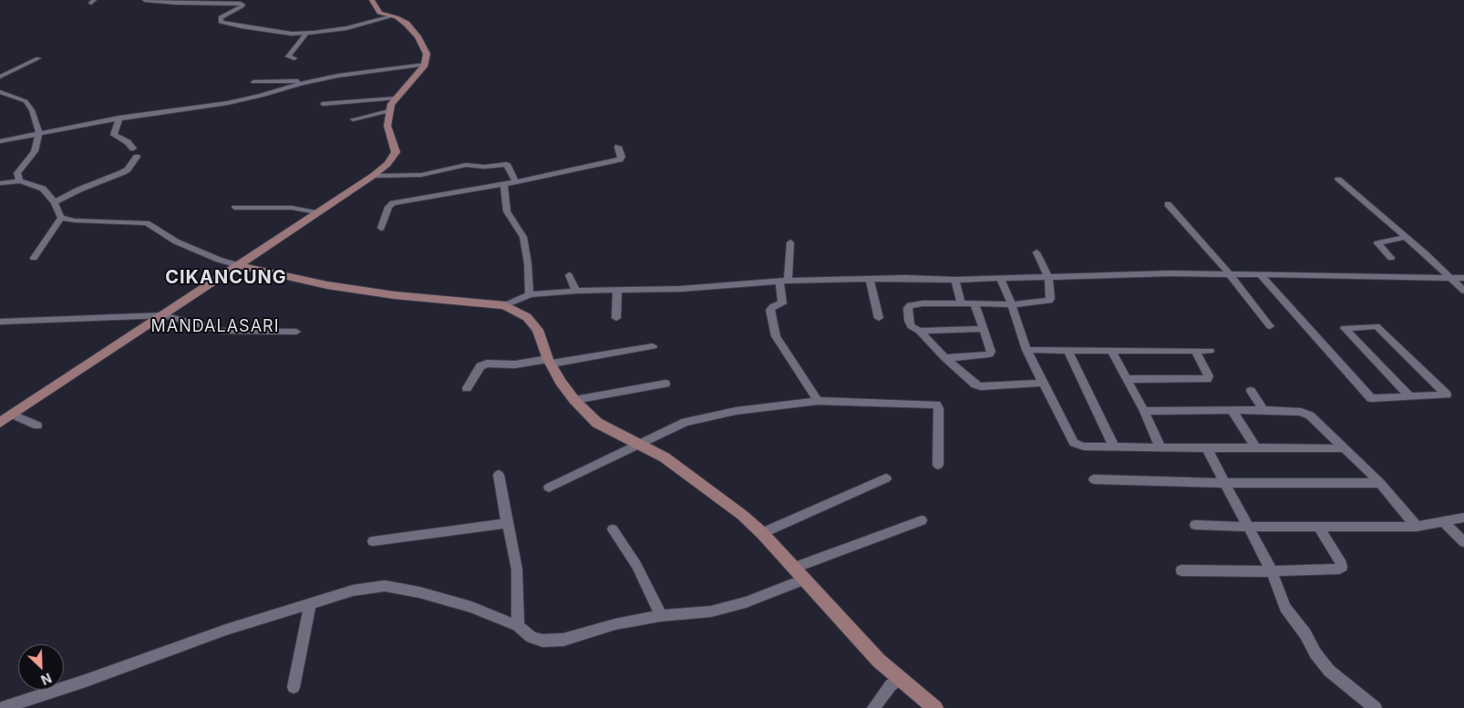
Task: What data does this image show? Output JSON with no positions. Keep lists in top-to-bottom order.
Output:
{
  "districts": ["CIKANCUNG", "MANDALASARI"],
  "north": "bottom right"
}
